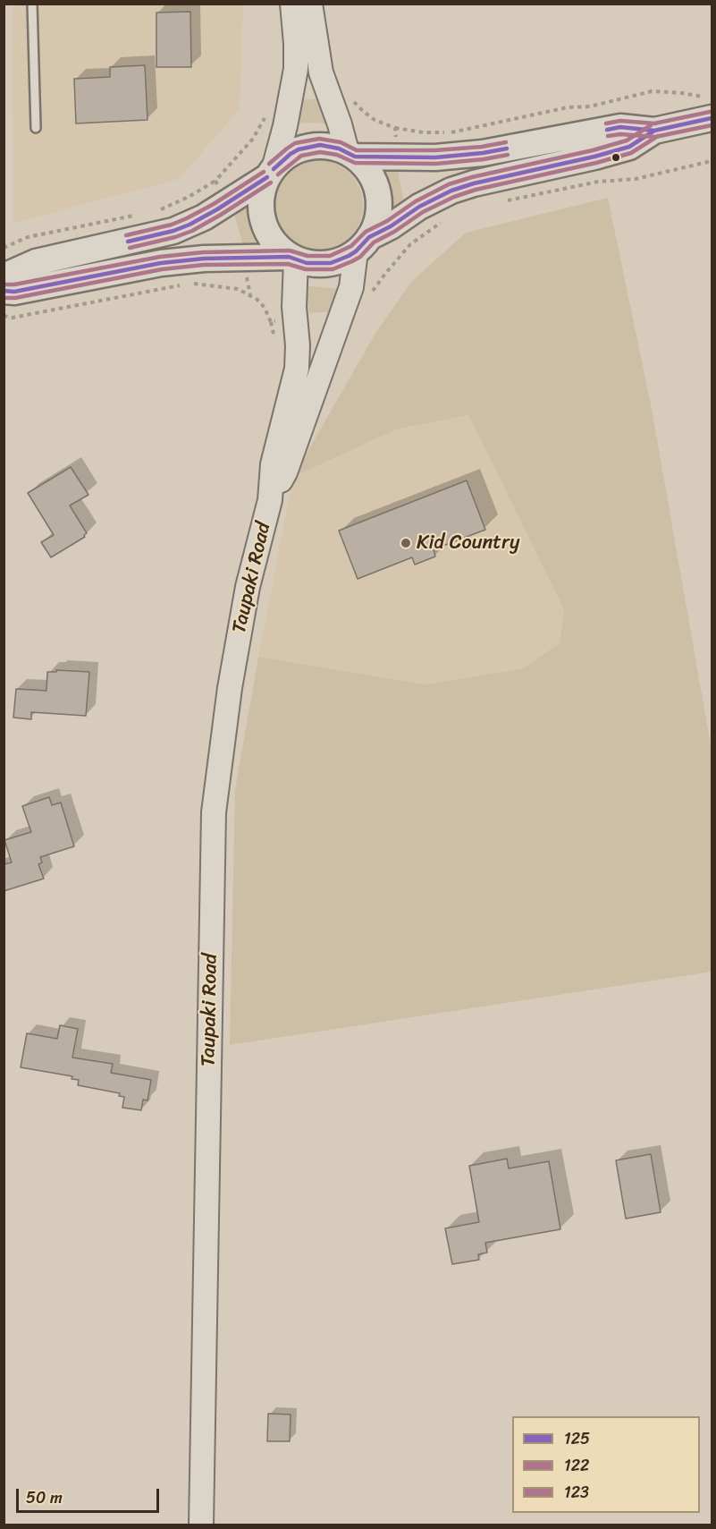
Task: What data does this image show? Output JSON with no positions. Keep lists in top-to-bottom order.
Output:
{
  "streets": {
    "street": ["Taupaki Road"]
  },
  "places": ["Kid Country"],
  "lines": ["transit line 123", "transit line 125", "transit line 122"],
  "legend": ["125", "122", "123"],
  "scale_bar": "50 m"
}
